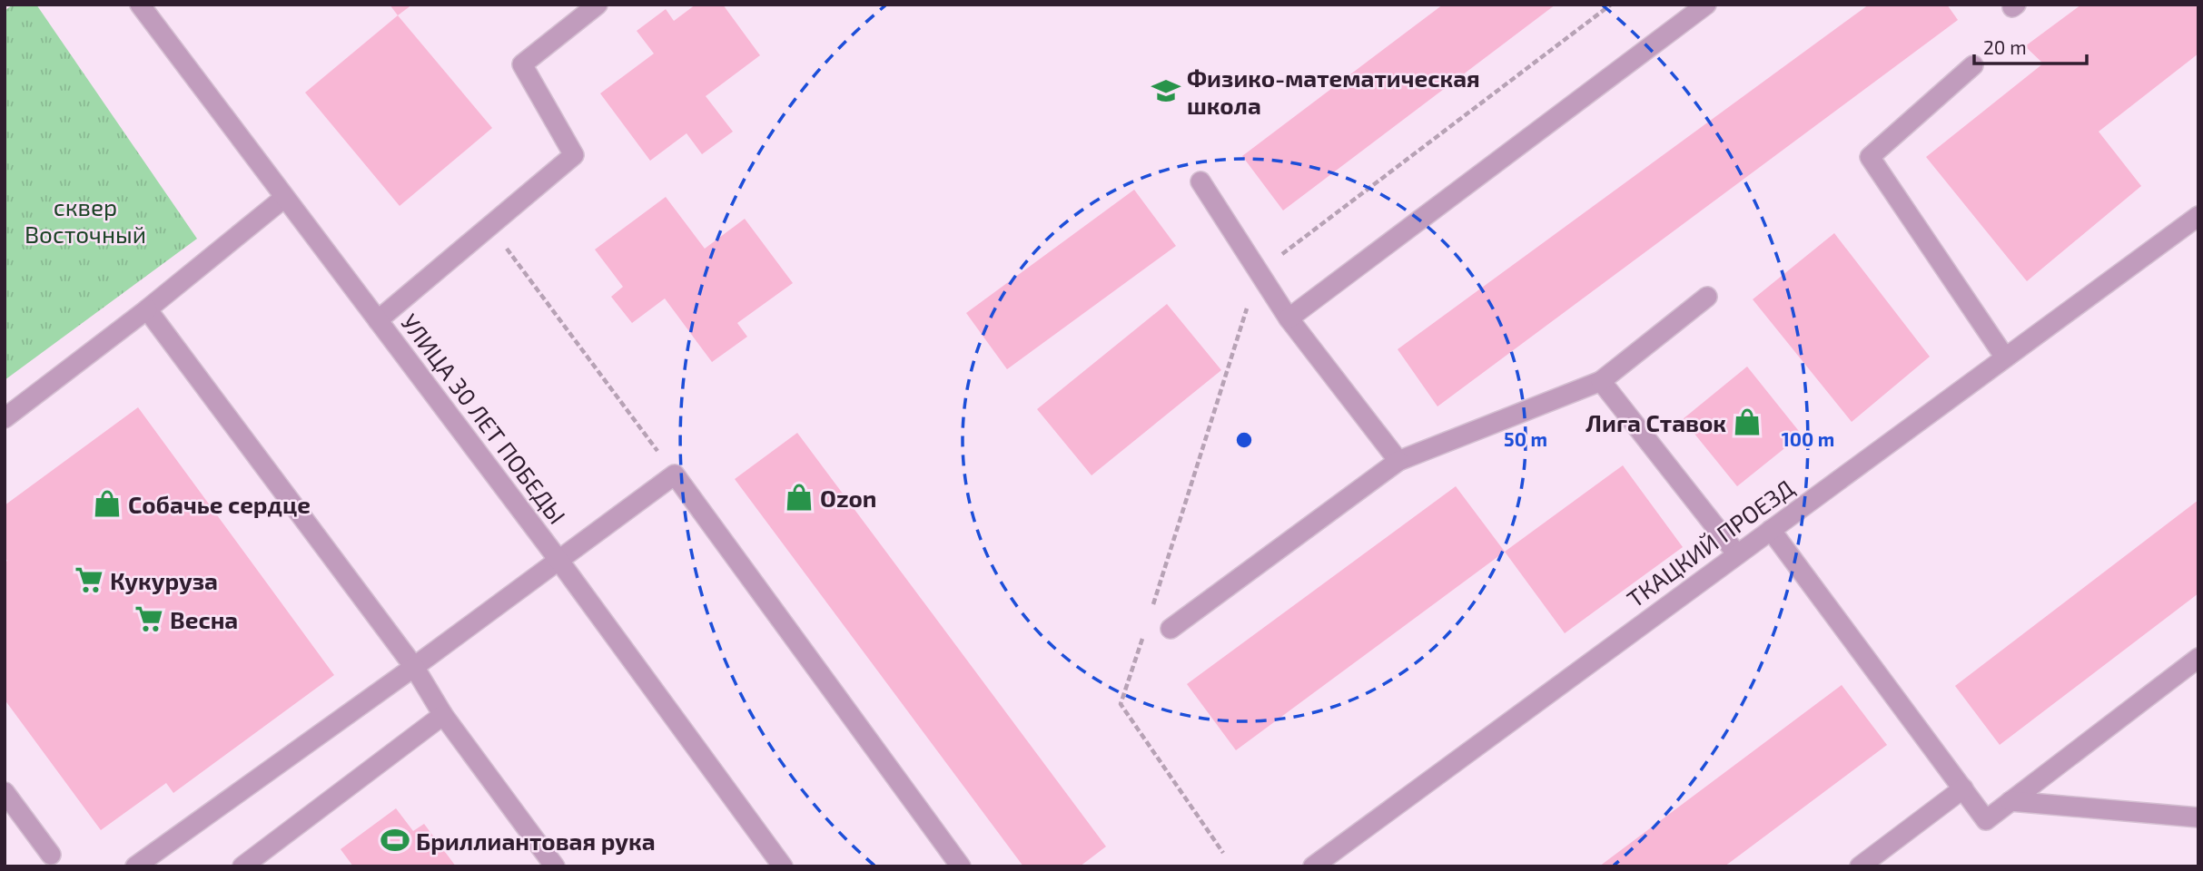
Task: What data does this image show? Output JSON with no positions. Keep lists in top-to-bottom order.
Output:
{
  "streets": {
    "street": ["УЛИЦА 30 ЛЕТ ПОБЕДЫ", "ТКАЦКИЙ ПРОЕЗД"]
  },
  "parks": ["сквер Восточный"],
  "places": {
    "school or university": ["Физико-математическая школа"],
    "shop": ["Лига Ставок", "Ozon", "Собачье сердце"],
    "supermarket": ["Кукуруза", "Весна"],
    "sports": ["Бриллиантовая рука"]
  },
  "scale_bar": "20 m",
  "rings": ["50 m", "100 m"]
}
